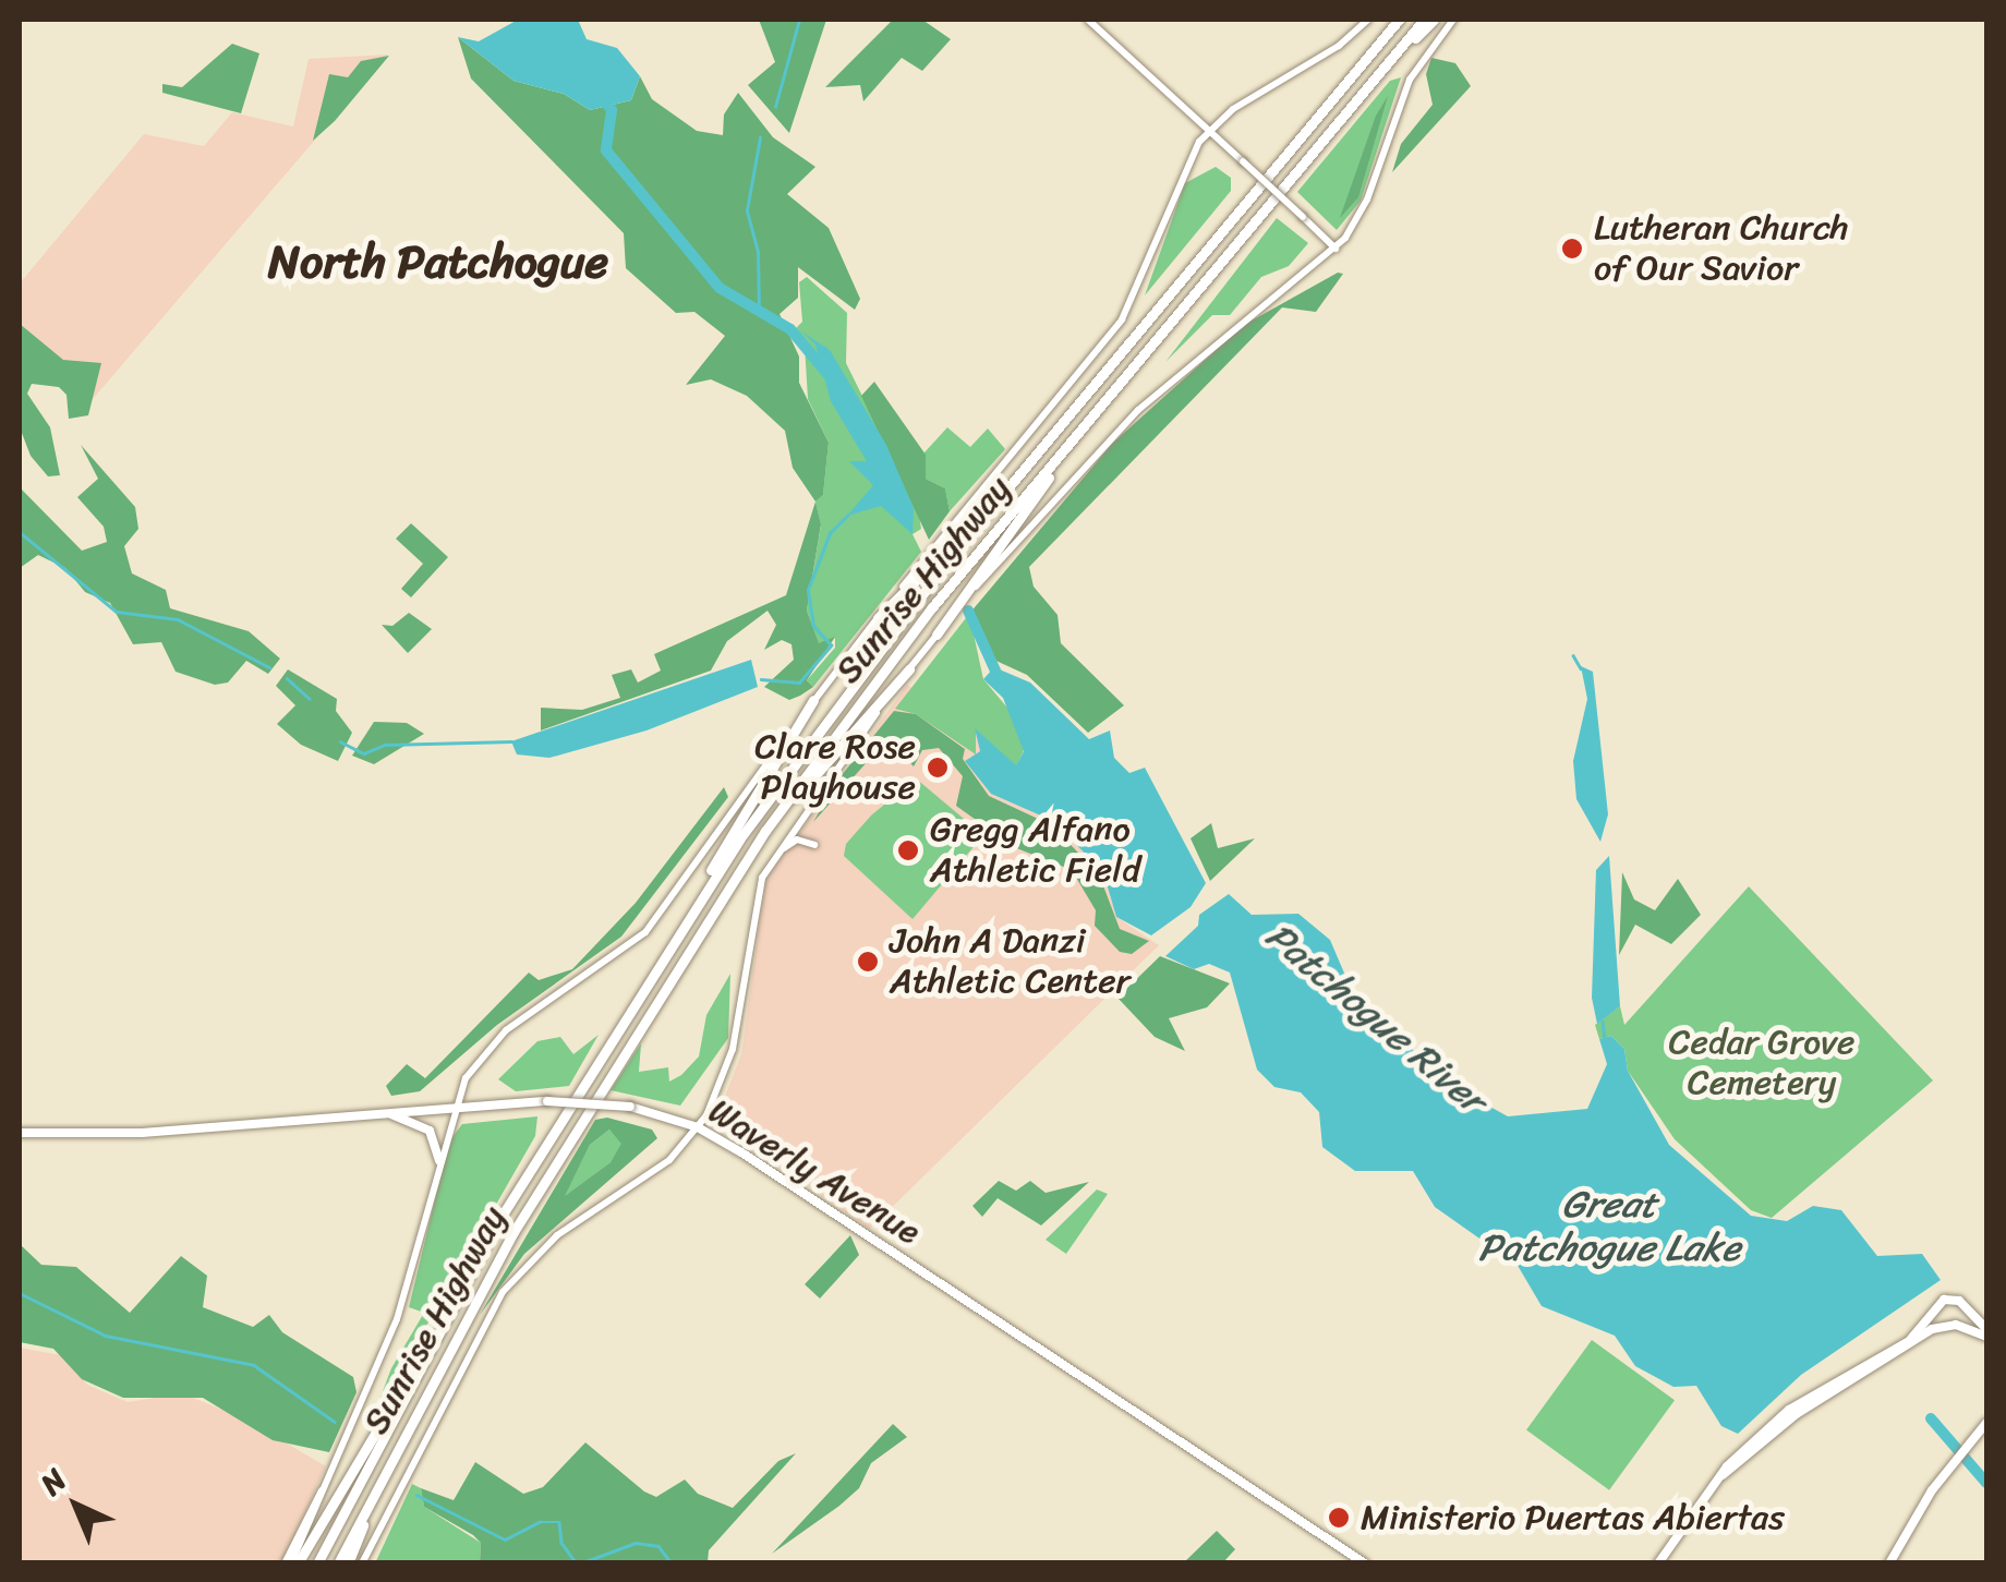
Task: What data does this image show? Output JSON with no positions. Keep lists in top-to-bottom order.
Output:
{
  "streets": {
    "highway": ["Sunrise Highway"],
    "main road": ["Waverly Avenue"]
  },
  "districts": ["North Patchogue"],
  "water": ["Patchogue River", "Great Patchogue Lake"],
  "parks": ["Cedar Grove Cemetery"],
  "places": [
    "Lutheran Church of Our Savior",
    "Clare Rose Playhouse",
    "Gregg Alfano Athletic Field",
    "John A Danzi Athletic Center",
    "Ministerio Puertas Abiertas"
  ],
  "north": "top left"
}
